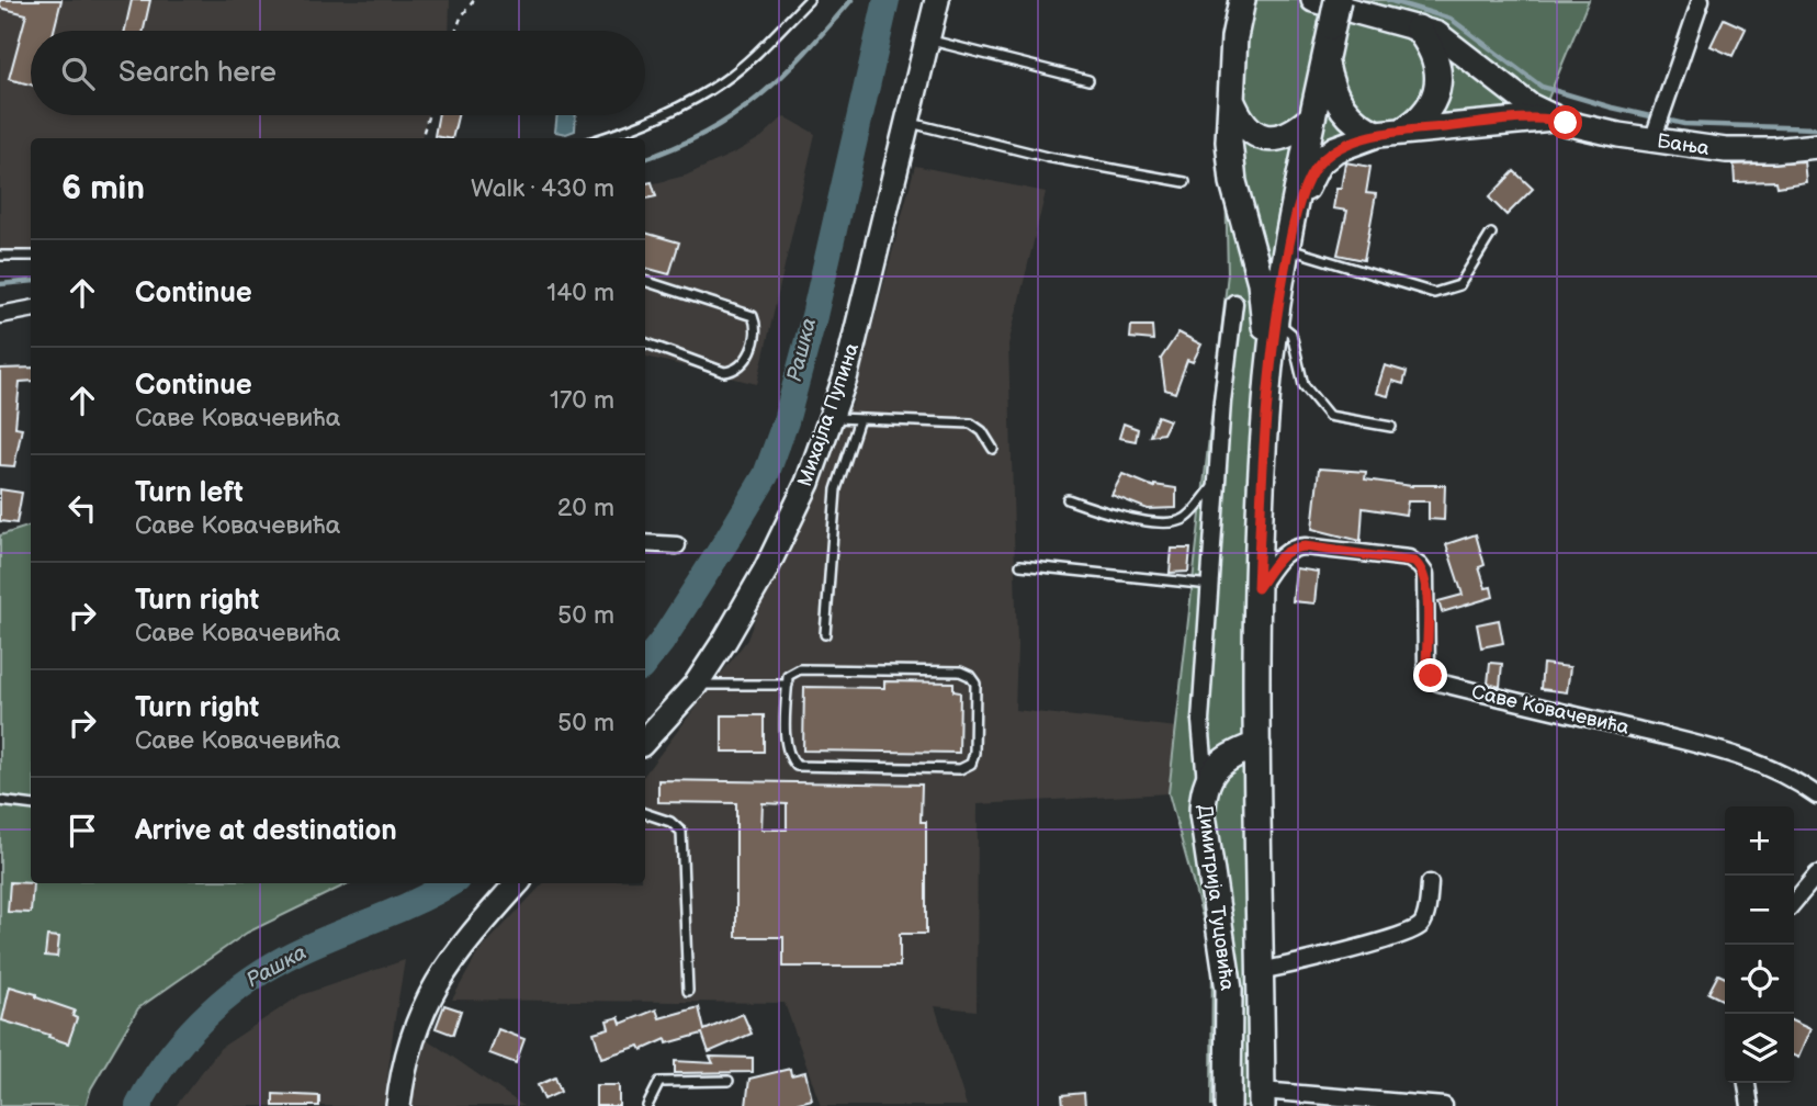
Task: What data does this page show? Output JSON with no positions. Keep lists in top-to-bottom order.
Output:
{
  "streets": {
    "main road": ["Димитрија Туцовића"],
    "street": ["Бања", "Михајла Пупина", "Саве Ковачевића"]
  },
  "water": ["Рашка"],
  "page": {
    "search": "Search here",
    "heading": ["6 min", "Walk · 430 m"],
    "list": [
      ["Continue", "140 m"],
      ["Continue", "Саве Ковачевића", "170 m"],
      ["Turn left", "Саве Ковачевића", "20 m"],
      ["Turn right", "Саве Ковачевића", "50 m"],
      ["Turn right", "Саве Ковачевића", "50 m"],
      "Arrive at destination"
    ],
    "map_buttons": ["+", "−"]
  }
}
